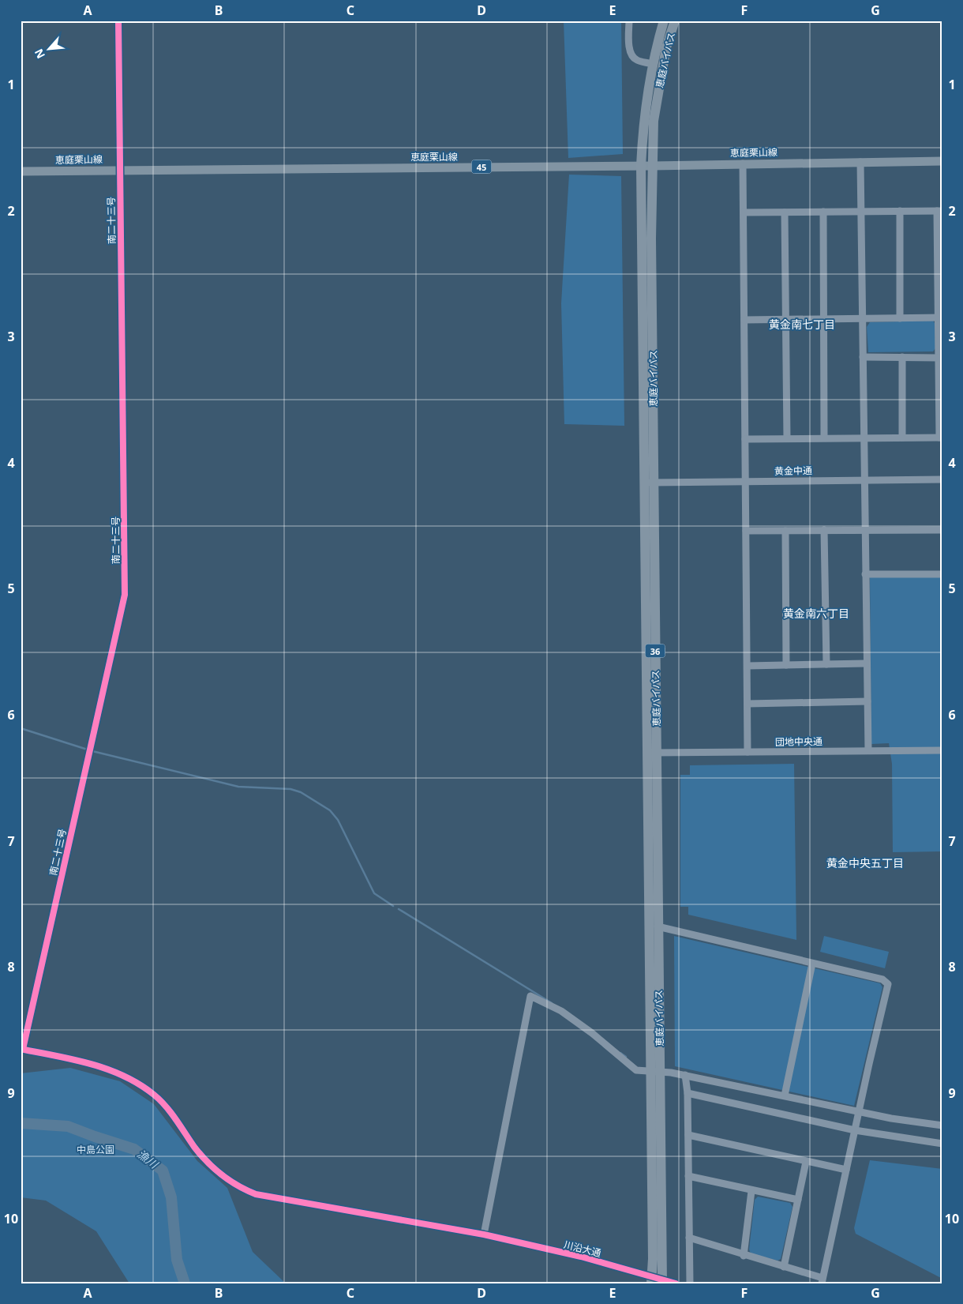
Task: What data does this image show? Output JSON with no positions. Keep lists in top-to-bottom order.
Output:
{
  "streets": {
    "highway": ["恵庭バイパス", "36"],
    "main road": ["恵庭栗山線", "45"],
    "street": [
      "南二十三号",
      "黄金中通",
      "団地中央通",
      "川沿大通"
    ]
  },
  "crossings": [
    ["恵庭バイパス", "恵庭栗山線"],
    ["恵庭バイパス", "黄金中通"],
    ["恵庭バイパス", "団地中央通"],
    ["恵庭バイパス", "川沿大通"],
    ["恵庭栗山線", "南二十三号"],
    ["南二十三号", "川沿大通"]
  ],
  "districts": ["黄金南七丁目", "黄金南六丁目", "黄金中央五丁目"],
  "water": ["漁川"],
  "parks": ["中島公園"],
  "north": "bottom left",
  "grid": {
    "columns": [
      "A",
      "B",
      "C",
      "D",
      "E",
      "F",
      "G"
    ],
    "rows": [
      "1",
      "2",
      "3",
      "4",
      "5",
      "6",
      "7",
      "8",
      "9",
      "10"
    ]
  }
}
